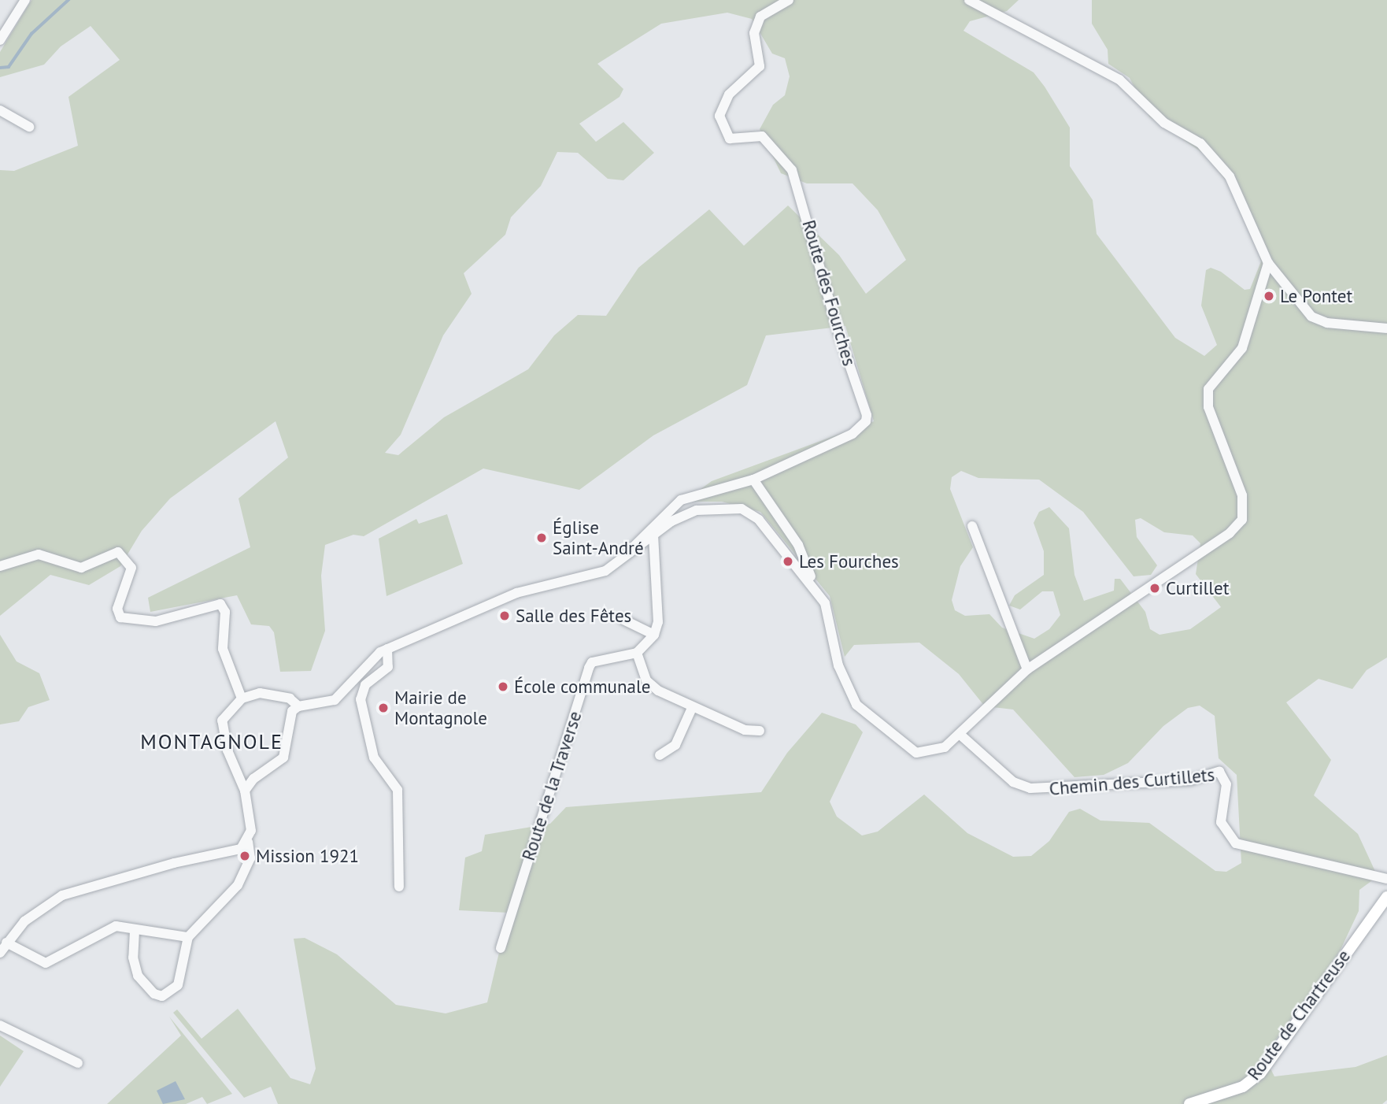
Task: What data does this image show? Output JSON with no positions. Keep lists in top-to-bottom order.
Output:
{
  "streets": {
    "main road": ["Route de Chartreuse"],
    "street": ["Route des Fourches", "Chemin des Curtillets", "Route de la Traverse"]
  },
  "districts": ["MONTAGNOLE"],
  "places": [
    "Le Pontet",
    "Église Saint-André",
    "Les Fourches",
    "Curtillet",
    "Salle des Fêtes",
    "École communale",
    "Mairie de Montagnole",
    "Mission 1921"
  ]
}
